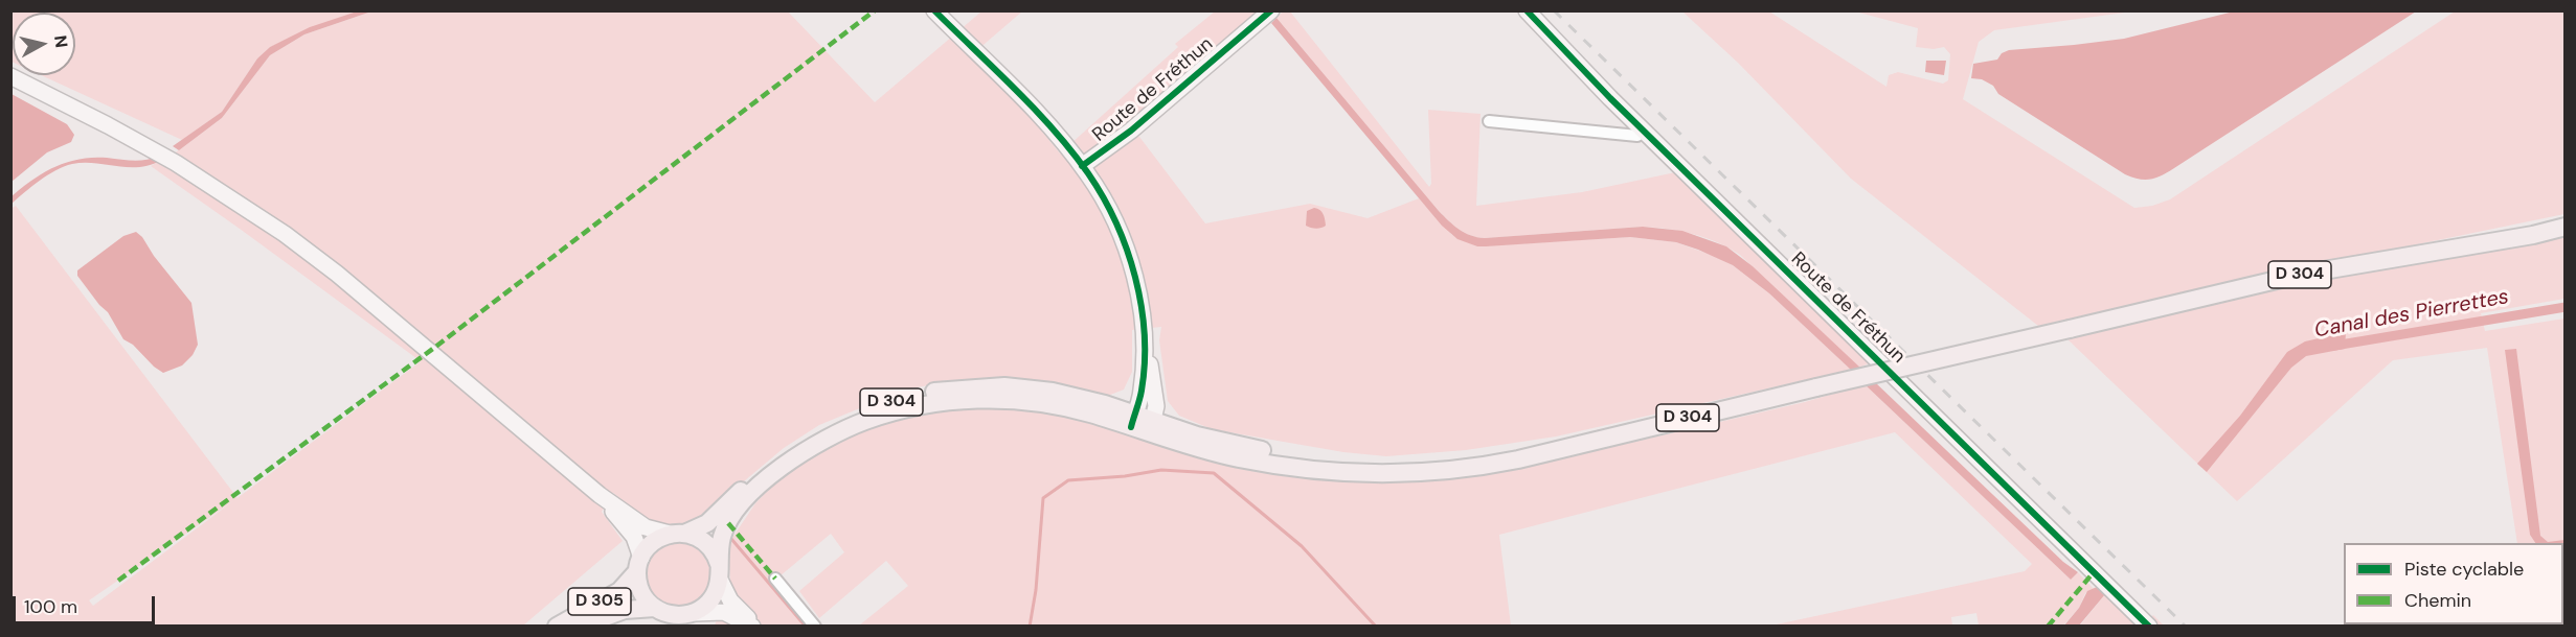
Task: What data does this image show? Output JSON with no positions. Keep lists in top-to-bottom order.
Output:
{
  "streets": {
    "main road": ["D 304", "D 305"],
    "street": ["Route de Fréthun"]
  },
  "crossings": [
    ["D 304", "D 305"]
  ],
  "water": ["Canal des Pierrettes"],
  "legend": ["Piste cyclable", "Chemin"],
  "scale_bar": "100 m",
  "north": "right"
}
